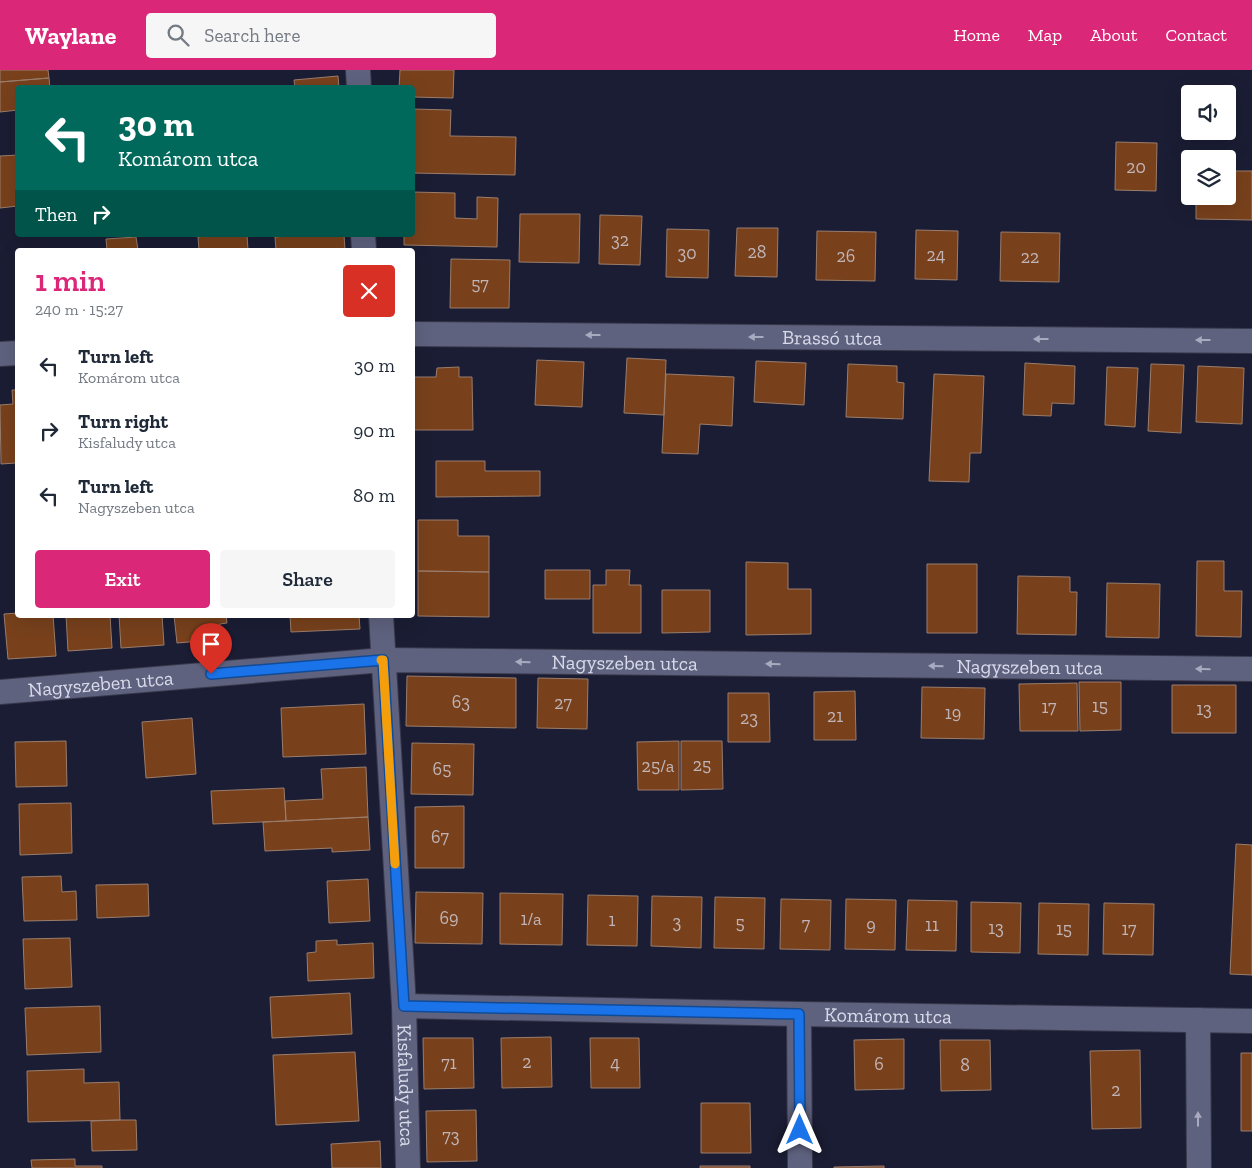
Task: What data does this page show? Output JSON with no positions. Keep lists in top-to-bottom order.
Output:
{
  "streets": {
    "street": [
      "Brassó utca",
      "Nagyszeben utca",
      "Komárom utca",
      "Kisfaludy utca"
    ]
  },
  "crossings": [
    ["Nagyszeben utca", "Kisfaludy utca"],
    ["Komárom utca", "Kisfaludy utca"]
  ],
  "one_way": ["Brassó utca", "Nagyszeben utca"],
  "house_numbers": [
    "20",
    "32",
    "28",
    "30",
    "24",
    "26",
    "22",
    "57",
    "63",
    "27",
    "15",
    "17",
    "13",
    "19",
    "21",
    "23",
    "25",
    "25/a",
    "65",
    "67",
    "69",
    "1/a",
    "1",
    "3",
    "5",
    "7",
    "9",
    "11",
    "13",
    "15",
    "17",
    "2",
    "71",
    "4",
    "6",
    "8",
    "2",
    "73"
  ],
  "page": {
    "header": "Waylane",
    "search": "Search here",
    "nav": [
      "Home",
      "Map",
      "About",
      "Contact"
    ],
    "turn": ["30 m", "Komárom utca"],
    "then": "Then",
    "heading": ["1 min", "240 m · 15:27"],
    "list": [
      {
        "name": "Turn left",
        "note": "Komárom utca",
        "value": "30 m"
      },
      {
        "name": "Turn right",
        "note": "Kisfaludy utca",
        "value": "90 m"
      },
      {
        "name": "Turn left",
        "note": "Nagyszeben utca",
        "value": "80 m"
      }
    ],
    "buttons": ["Exit", "Share"]
  }
}
